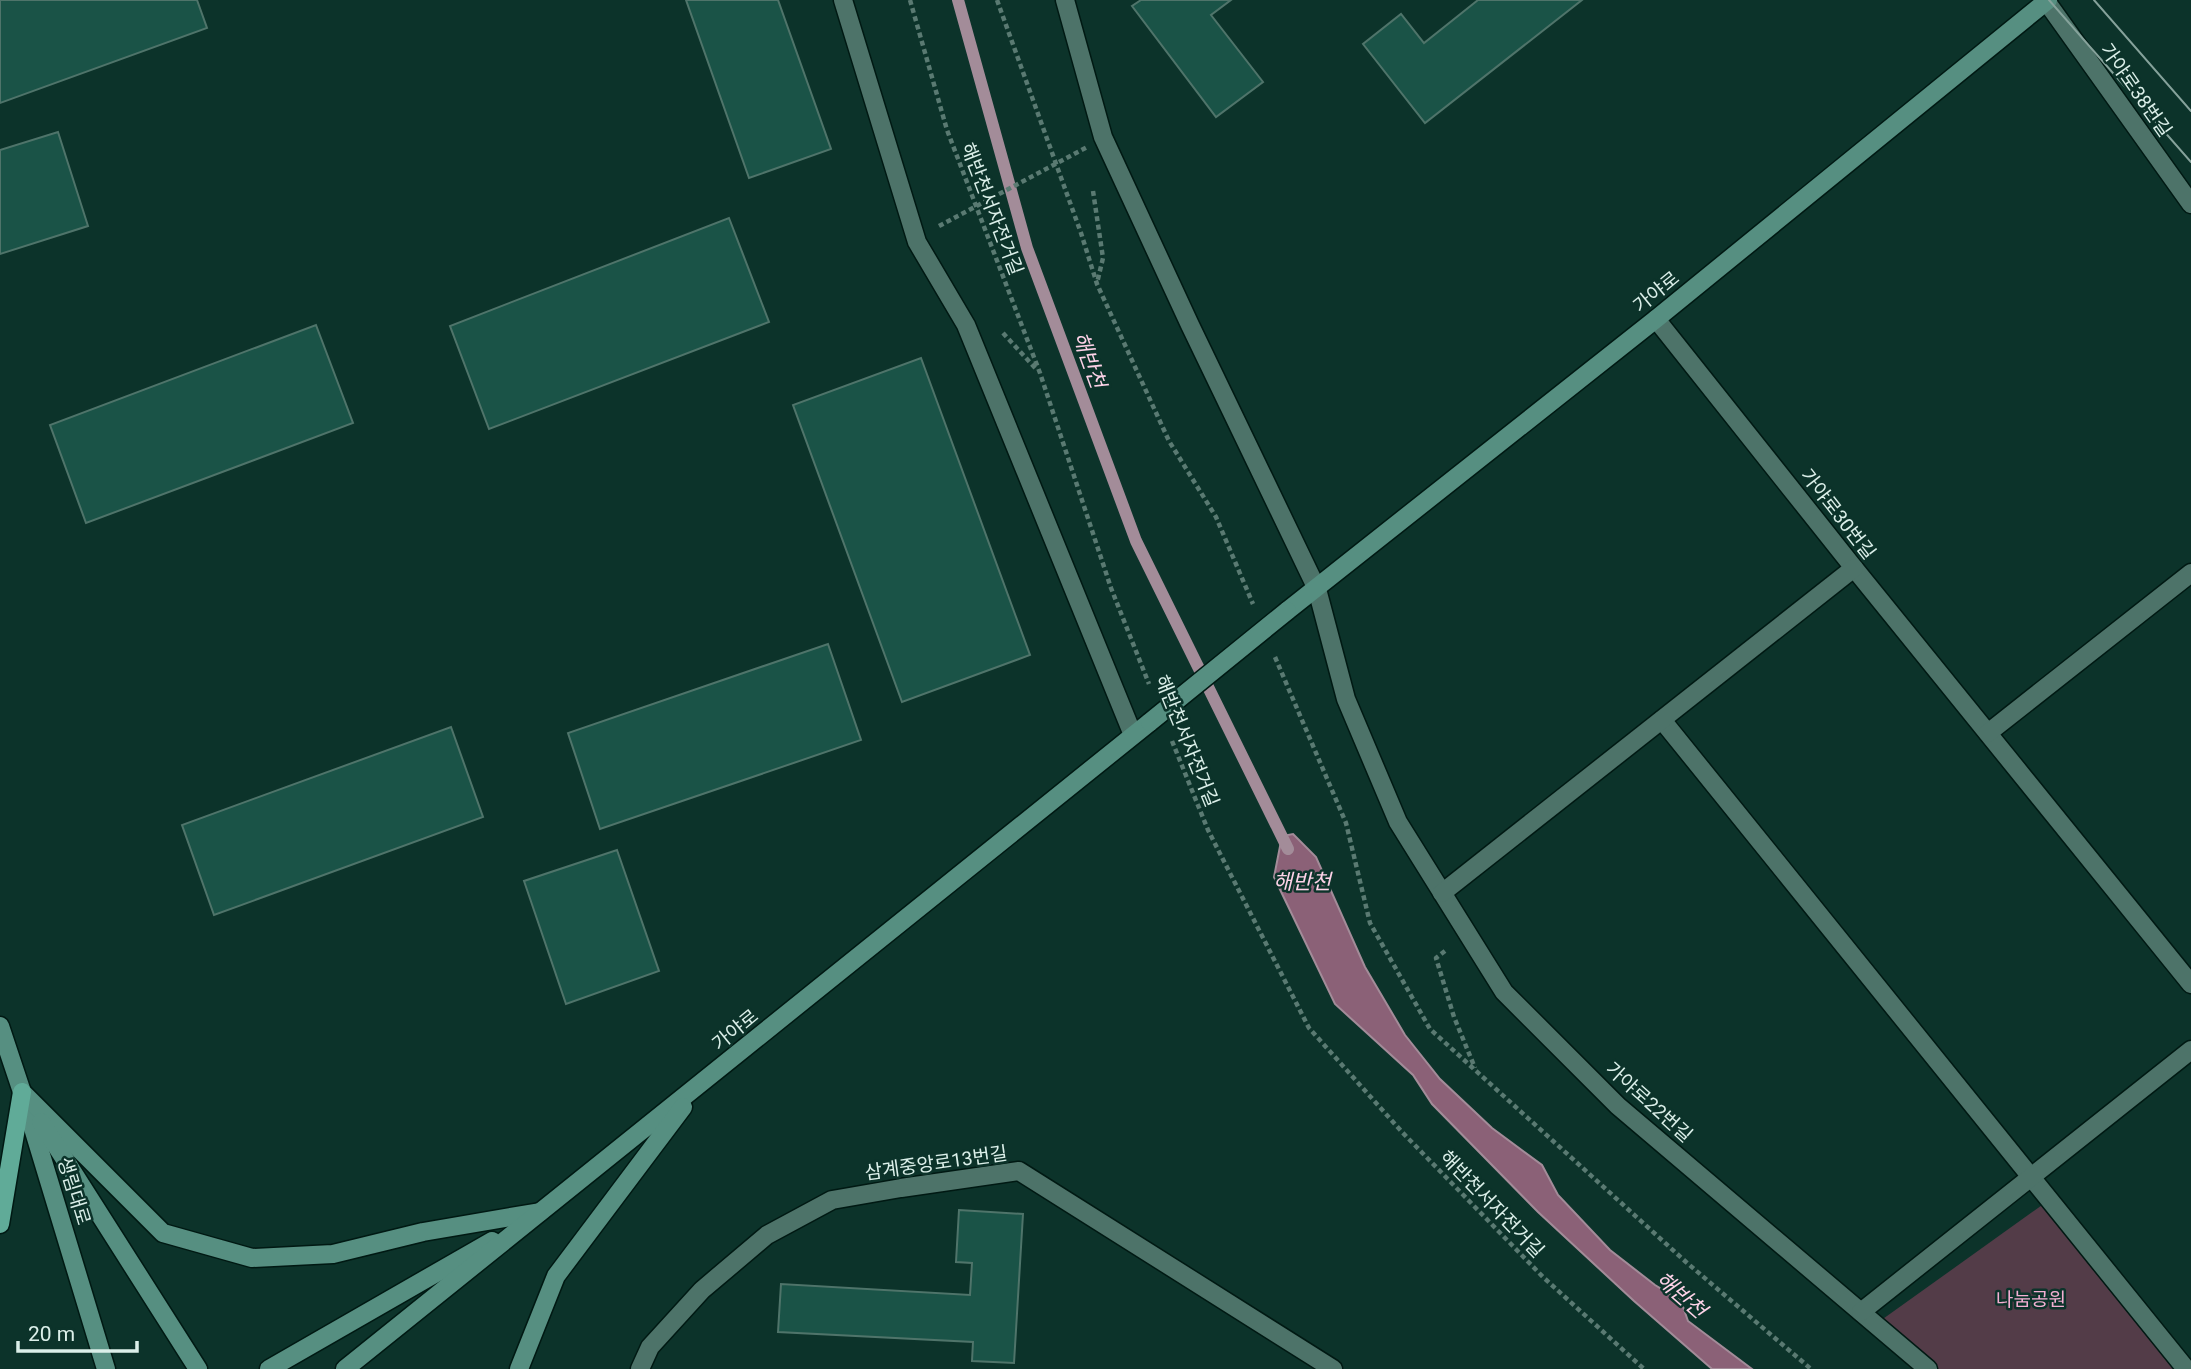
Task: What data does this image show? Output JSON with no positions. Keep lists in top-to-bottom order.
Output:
{
  "streets": {
    "main road": ["가야로", "생림대로"],
    "street": [
      "가야로38번길",
      "가야로30번길",
      "가야로22번길",
      "삼계중앙로13번길"
    ],
    "path": ["해반천서자전거길"]
  },
  "crossings": [
    ["가야로38번길", "가야로"],
    ["가야로", "가야로30번길"],
    ["가야로", "가야로22번길"]
  ],
  "water": ["해반천"],
  "parks": ["나눔공원"],
  "scale_bar": "20 m"
}
